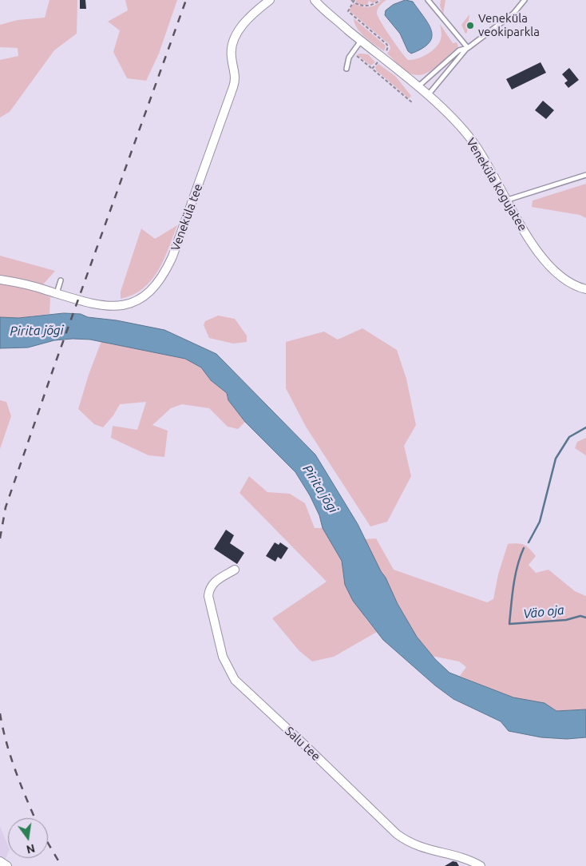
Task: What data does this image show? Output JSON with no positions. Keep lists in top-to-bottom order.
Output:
{
  "streets": {
    "street": ["Veneküla kogujatee", "Veneküla tee", "Salu tee"]
  },
  "water": ["Pirita jõgi", "Väo oja"],
  "places": ["Veneküla veokiparkla"],
  "north": "bottom"
}
